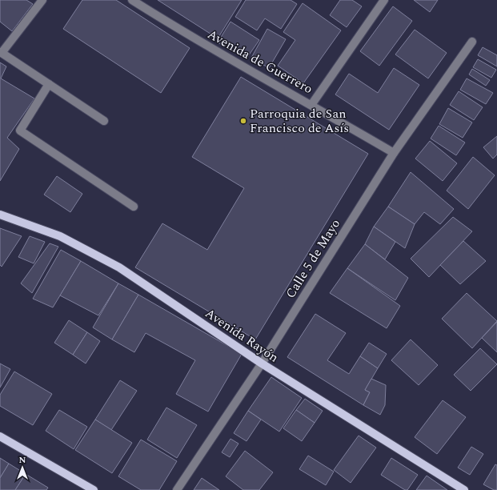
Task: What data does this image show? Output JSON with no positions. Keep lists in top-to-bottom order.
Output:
{
  "streets": {
    "main road": ["Avenida Rayón"],
    "street": ["Avenida de Guerrero", "Calle 5 de Mayo"]
  },
  "crossings": [
    ["Avenida de Guerrero", "Calle 5 de Mayo"],
    ["Calle 5 de Mayo", "Avenida Rayón"]
  ],
  "places": ["Parroquia de San Francisco de Asís"],
  "north": "top"
}
